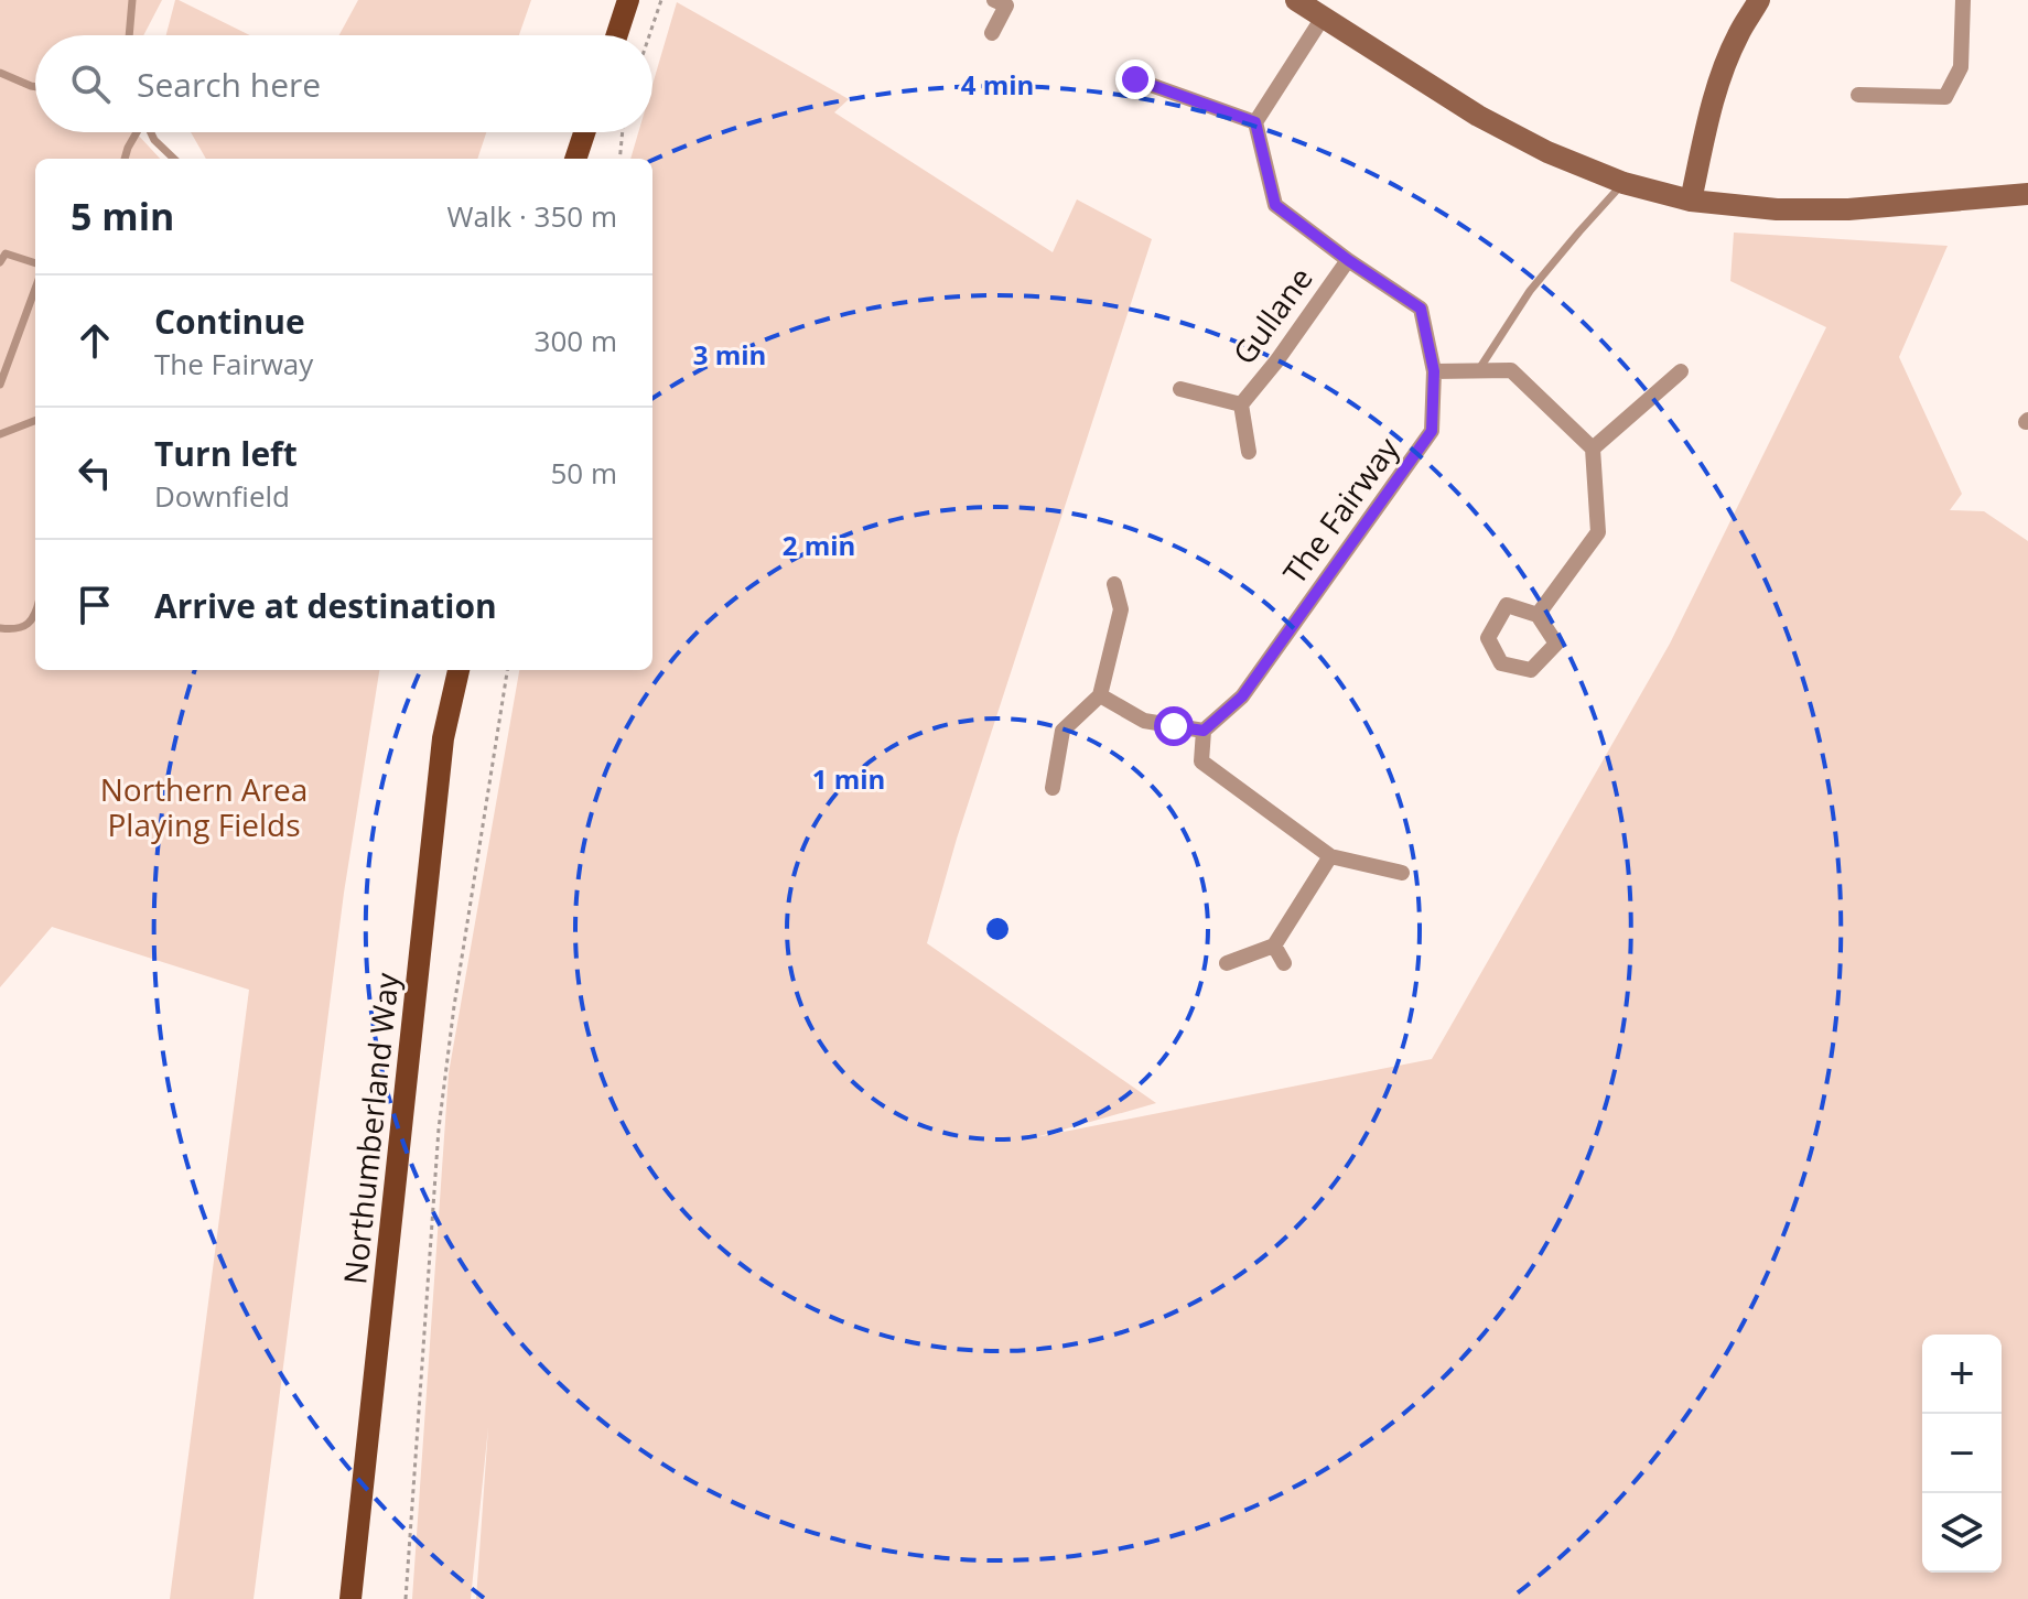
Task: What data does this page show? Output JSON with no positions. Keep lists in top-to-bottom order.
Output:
{
  "streets": {
    "main road": ["Northumberland Way"],
    "street": ["Gullane", "The Fairway"]
  },
  "crossings": [
    ["Gullane", "The Fairway"]
  ],
  "parks": ["Northern Area Playing Fields"],
  "page": {
    "search": "Search here",
    "heading": ["5 min", "Walk · 350 m"],
    "list": [
      ["Continue", "The Fairway", "300 m"],
      ["Turn left", "Downfield", "50 m"],
      "Arrive at destination"
    ],
    "map_buttons": ["+", "−"]
  },
  "rings": [
    "4 min",
    "3 min",
    "2 min",
    "1 min"
  ]
}
